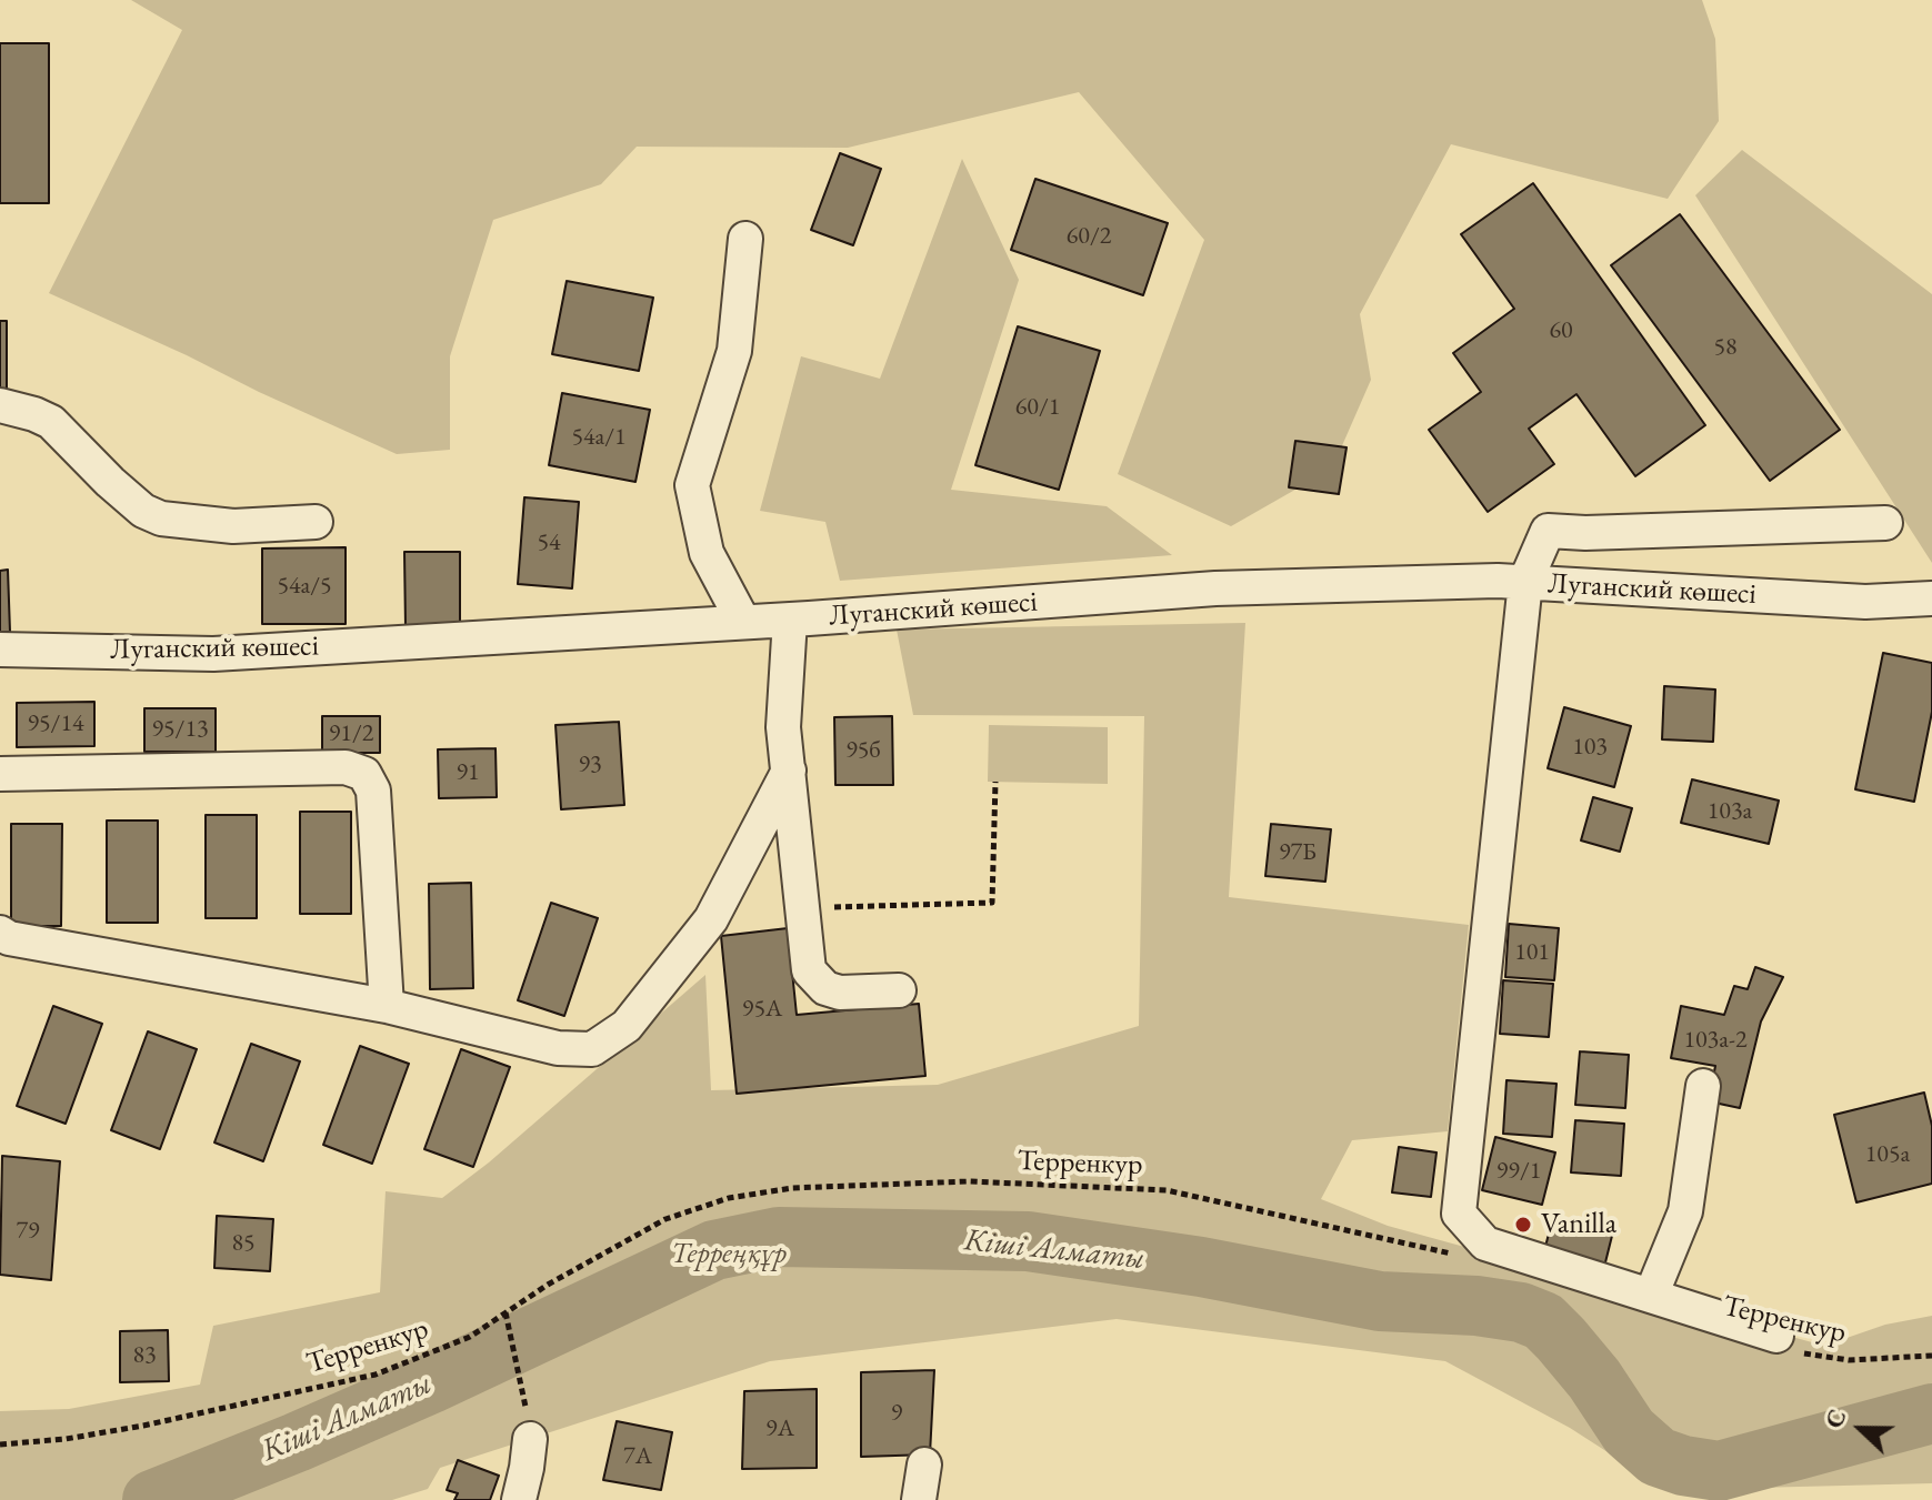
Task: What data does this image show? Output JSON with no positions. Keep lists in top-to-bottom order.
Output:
{
  "streets": {
    "street": ["Луганский көшесі"],
    "path": ["Терренкур"]
  },
  "water": ["Кіші Алматы"],
  "parks": ["Терреңқұр"],
  "places": ["Vanilla"],
  "house_numbers": [
    "60/2",
    "60",
    "58",
    "60/1",
    "54а/1",
    "54",
    "54а/5",
    "95/14",
    "95/13",
    "91/2",
    "103",
    "95б",
    "93",
    "91",
    "103а",
    "97Б",
    "101",
    "95А",
    "103а-2",
    "105а",
    "99/1",
    "79",
    "85",
    "83",
    "9",
    "9А",
    "7А"
  ],
  "north": "left"
}
